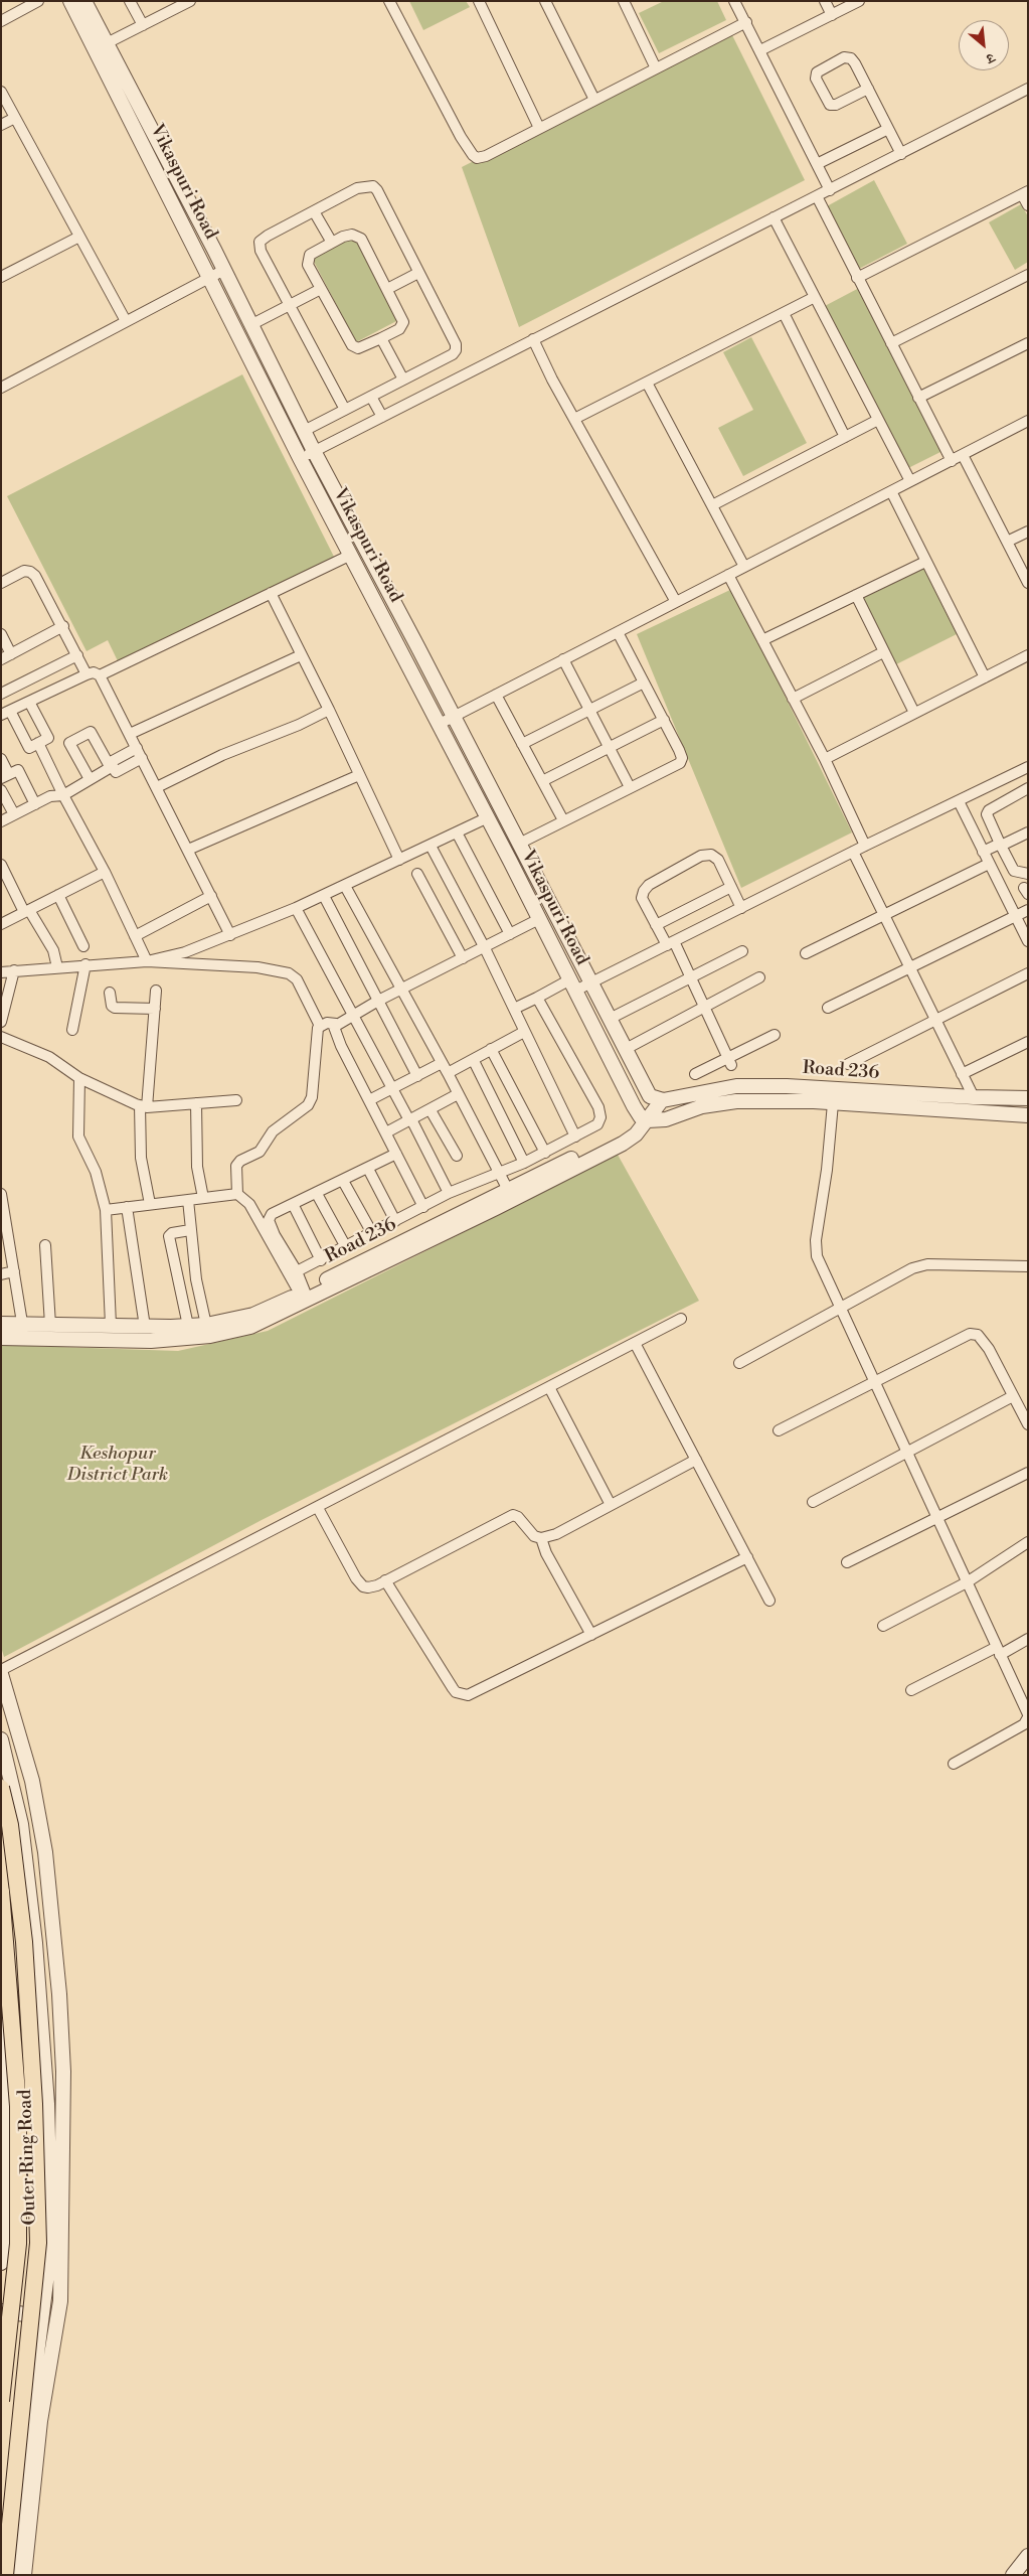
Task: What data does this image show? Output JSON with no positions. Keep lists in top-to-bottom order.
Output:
{
  "streets": {
    "main road": ["Outer Ring Road"],
    "street": ["Vikaspuri Road", "Road 236"]
  },
  "crossings": [
    ["Vikaspuri Road", "Road 236"]
  ],
  "parks": ["Keshopur District Park"],
  "north": "bottom right"
}
